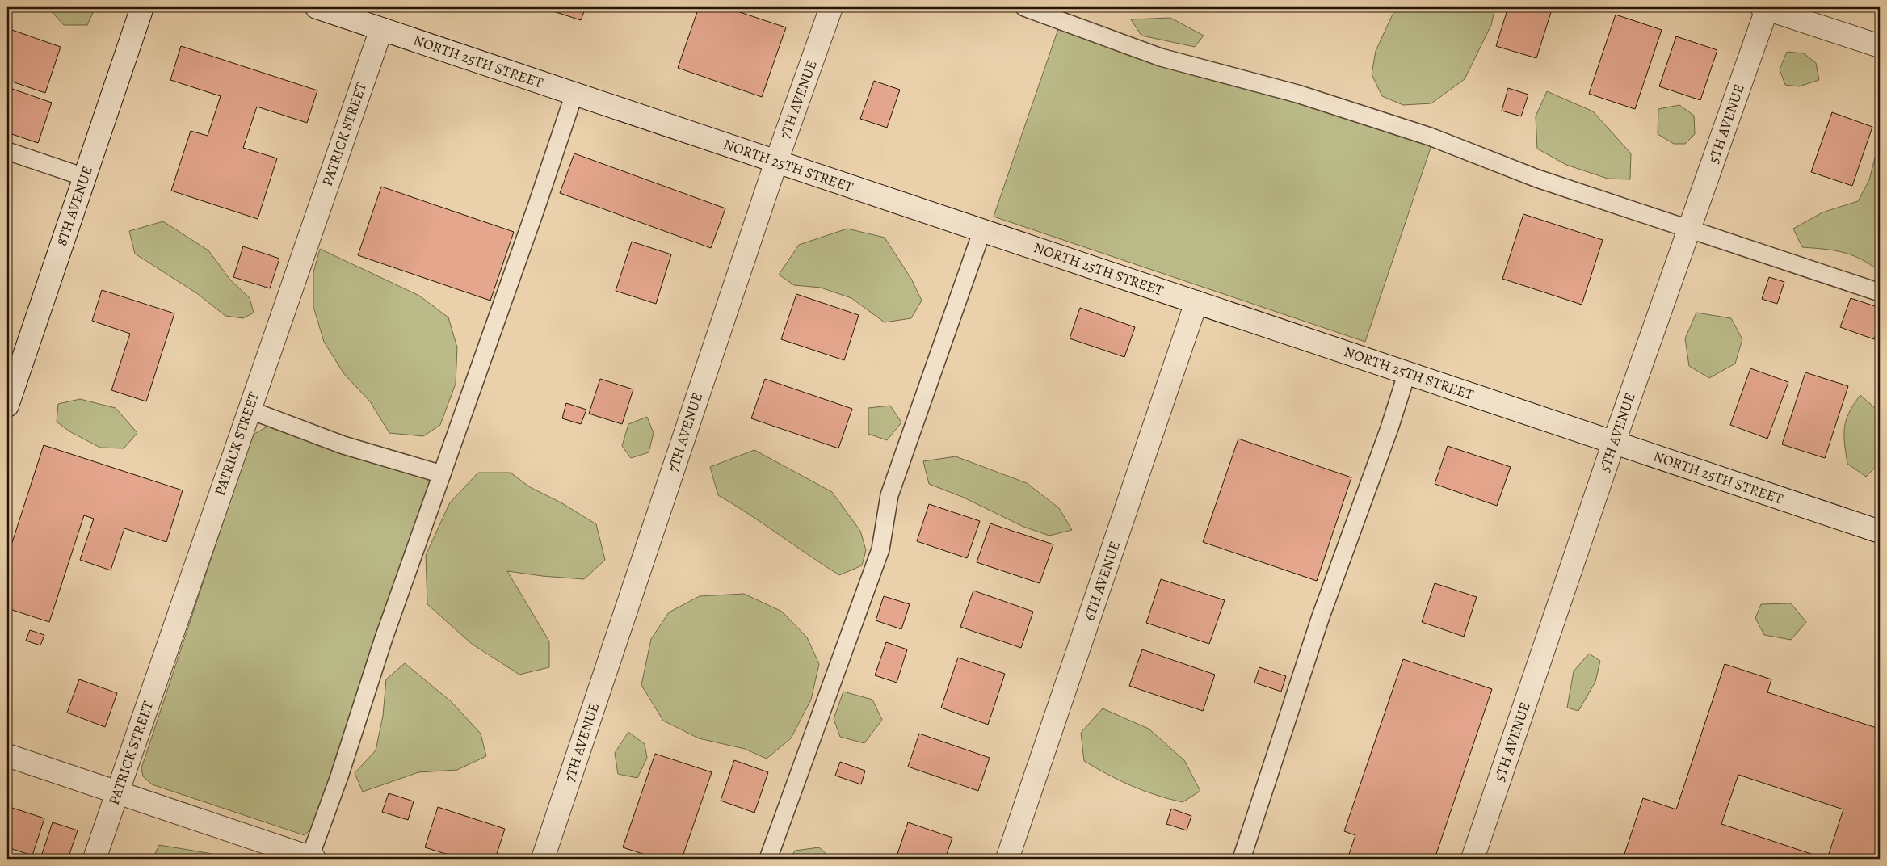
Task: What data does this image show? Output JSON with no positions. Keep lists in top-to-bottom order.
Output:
{
  "streets": {
    "street": [
      "NORTH 25TH STREET",
      "7TH AVENUE",
      "5TH AVENUE",
      "PATRICK STREET",
      "8TH AVENUE",
      "6TH AVENUE"
    ]
  },
  "crossings": [
    ["NORTH 25TH STREET", "7TH AVENUE"],
    ["NORTH 25TH STREET", "5TH AVENUE"],
    ["NORTH 25TH STREET", "PATRICK STREET"],
    ["NORTH 25TH STREET", "6TH AVENUE"]
  ]
}
